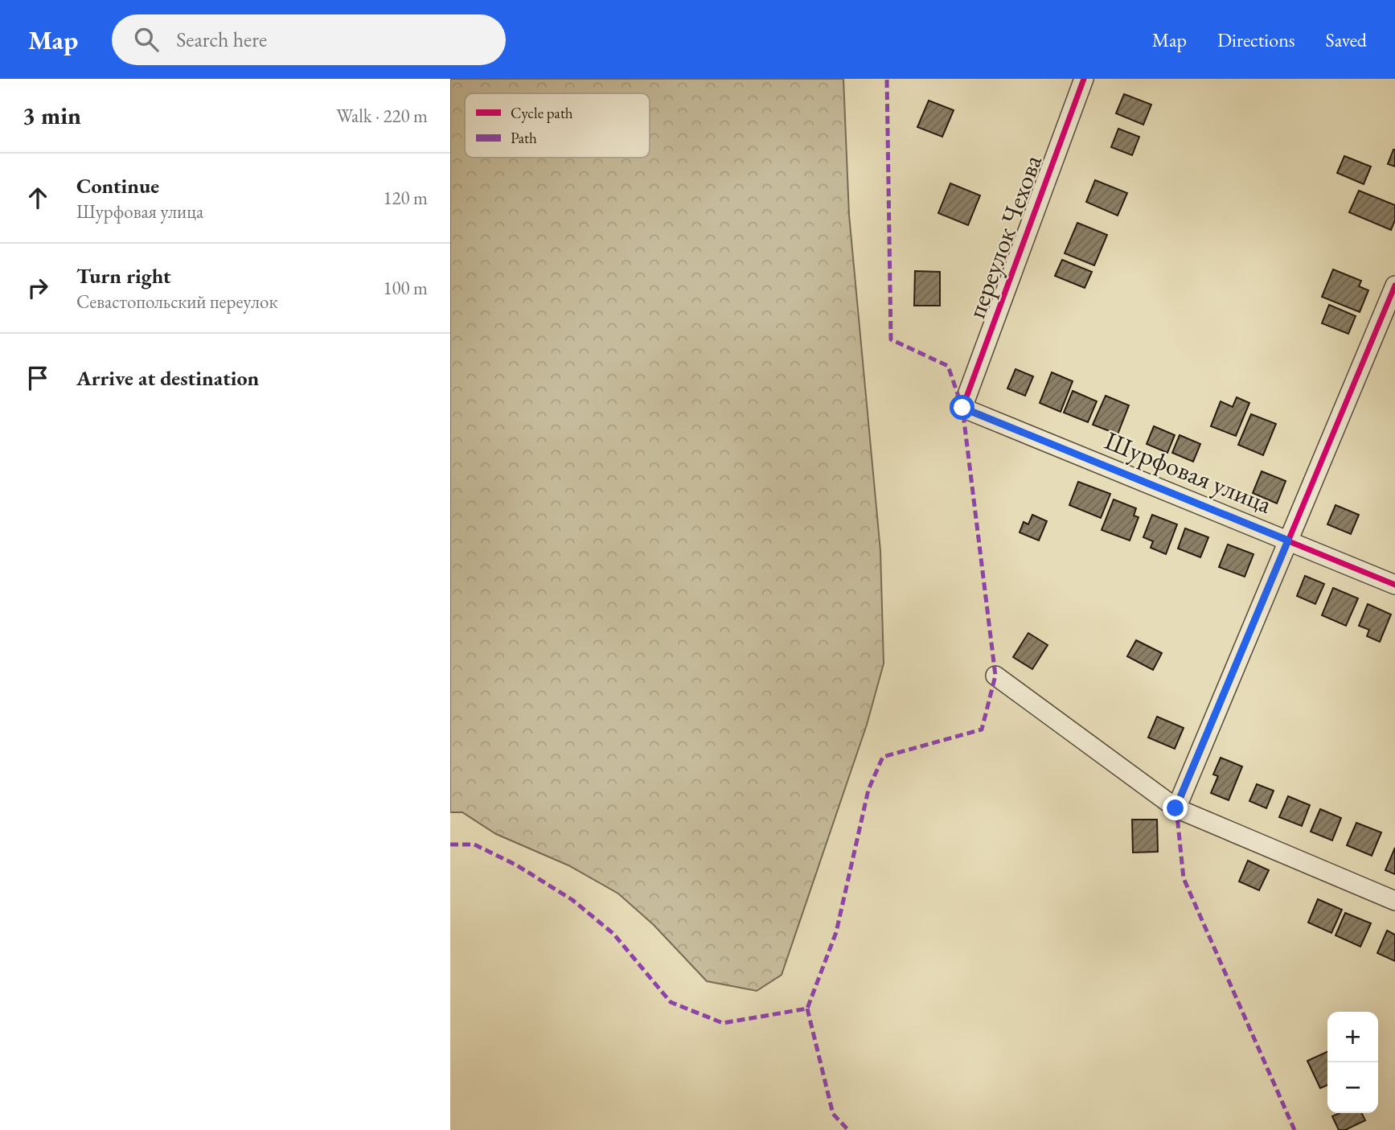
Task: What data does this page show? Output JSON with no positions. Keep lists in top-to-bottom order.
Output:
{
  "streets": {
    "street": ["переулок Чехова", "Шурфовая улица"]
  },
  "crossings": [
    ["переулок Чехова", "Шурфовая улица"]
  ],
  "legend": ["Cycle path", "Path"],
  "page": {
    "header": "Map",
    "search": "Search here",
    "nav": ["Map", "Directions", "Saved"],
    "heading": ["3 min", "Walk · 220 m"],
    "list": [
      ["Continue", "Шурфовая улица", "120 m"],
      ["Turn right", "Севастопольский переулок", "100 m"],
      "Arrive at destination"
    ],
    "map_buttons": ["+", "−"]
  }
}
